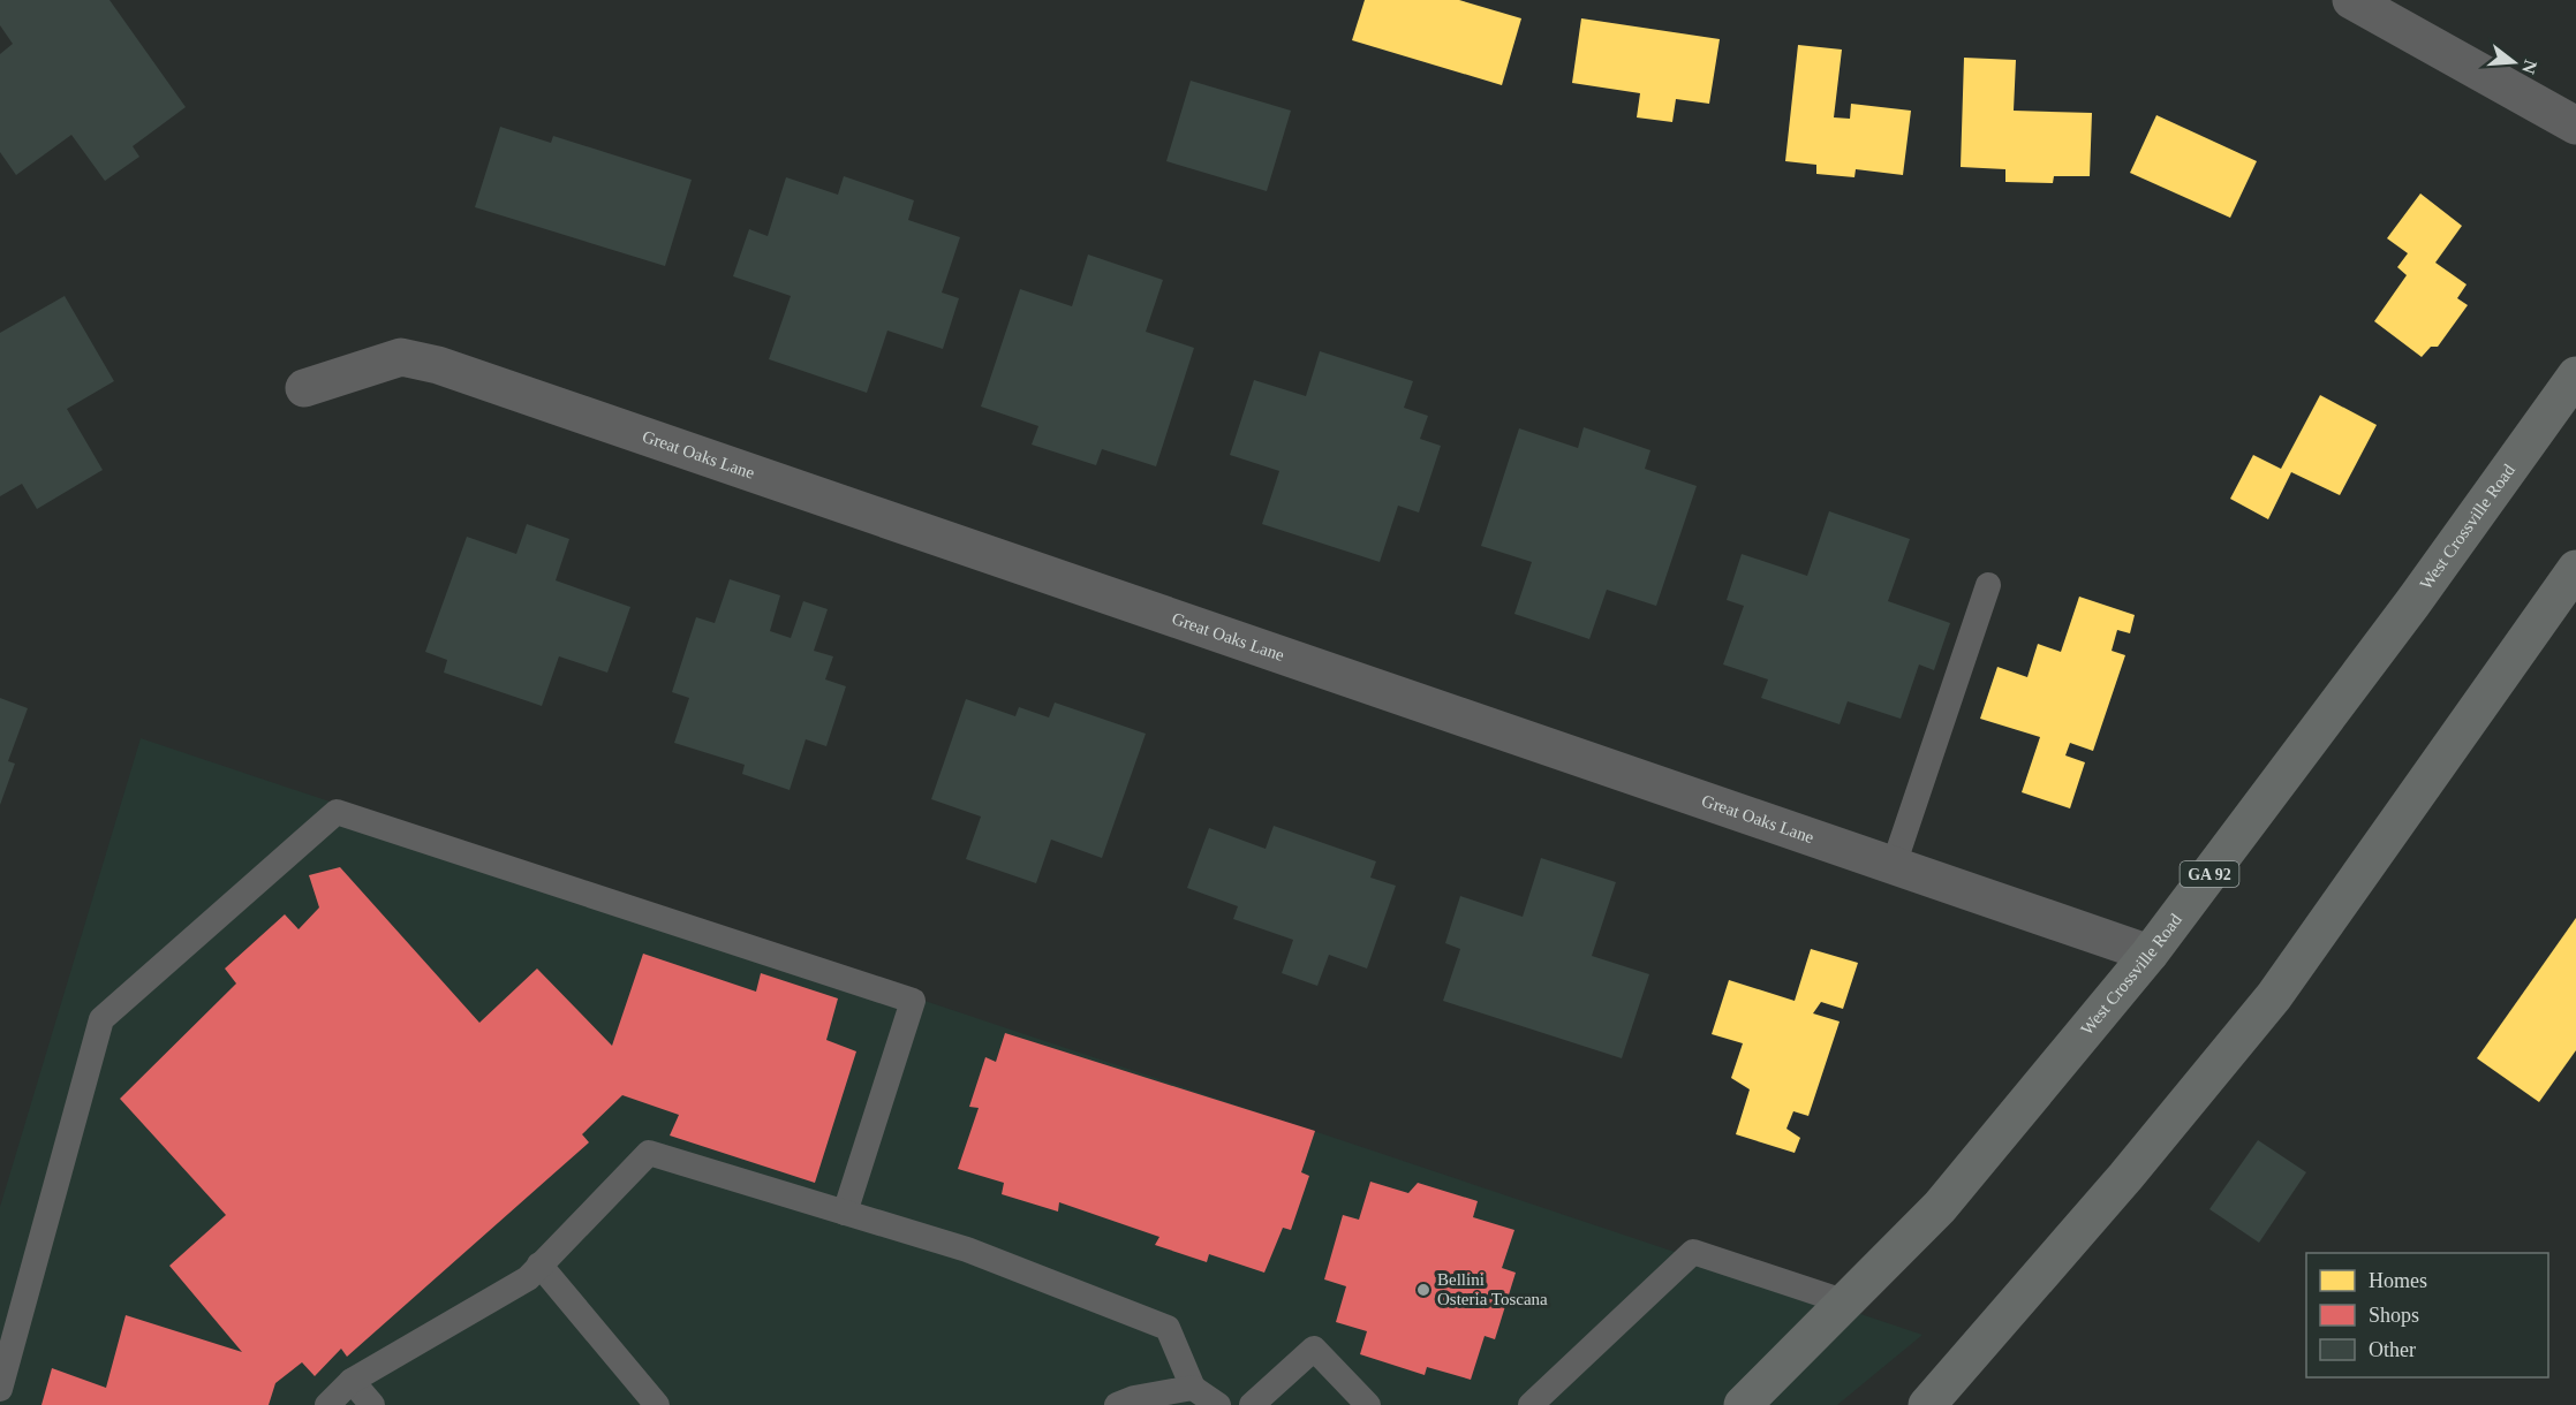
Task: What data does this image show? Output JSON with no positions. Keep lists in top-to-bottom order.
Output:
{
  "streets": {
    "main road": ["West Crossville Road", "GA 92"],
    "street": ["Great Oaks Lane"]
  },
  "crossings": [
    ["Great Oaks Lane", "West Crossville Road"]
  ],
  "places": ["Bellini Osteria Toscana"],
  "legend": ["Homes", "Shops", "Other"],
  "north": "right"
}
